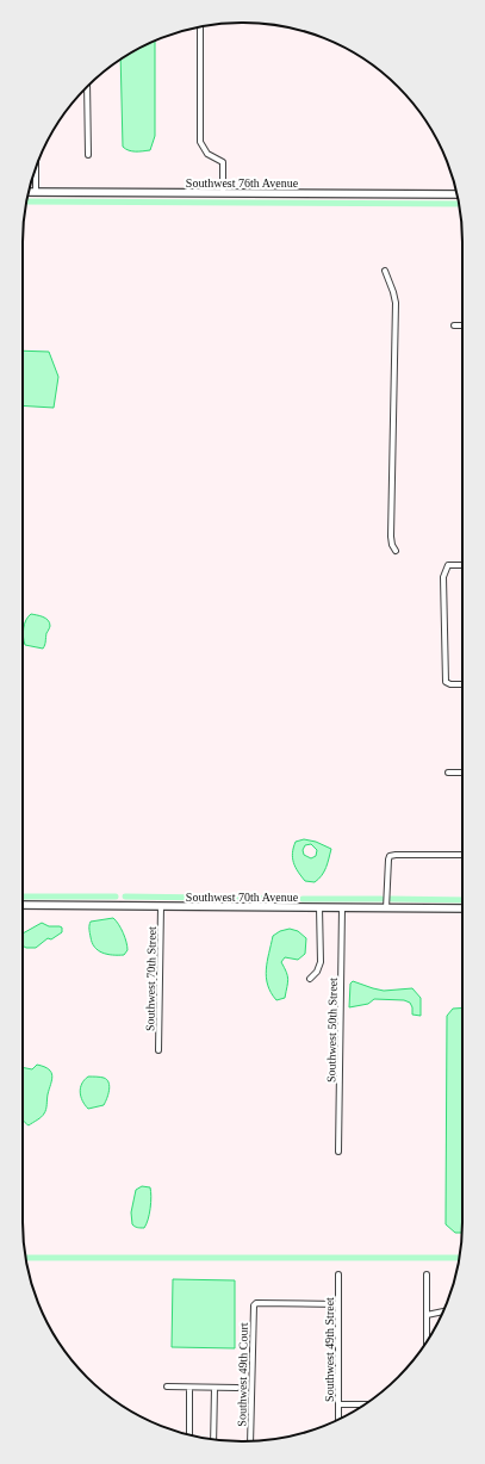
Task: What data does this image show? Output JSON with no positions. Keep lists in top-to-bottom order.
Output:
{
  "streets": {
    "street": [
      "Southwest 76th Avenue",
      "Southwest 70th Avenue",
      "Southwest 70th Street",
      "Southwest 50th Street",
      "Southwest 49th Street",
      "Southwest 49th Court"
    ]
  },
  "crossings": [
    ["Southwest 70th Avenue", "Southwest 70th Street"],
    ["Southwest 70th Avenue", "Southwest 50th Street"],
    ["Southwest 49th Street", "Southwest 49th Court"]
  ]
}
